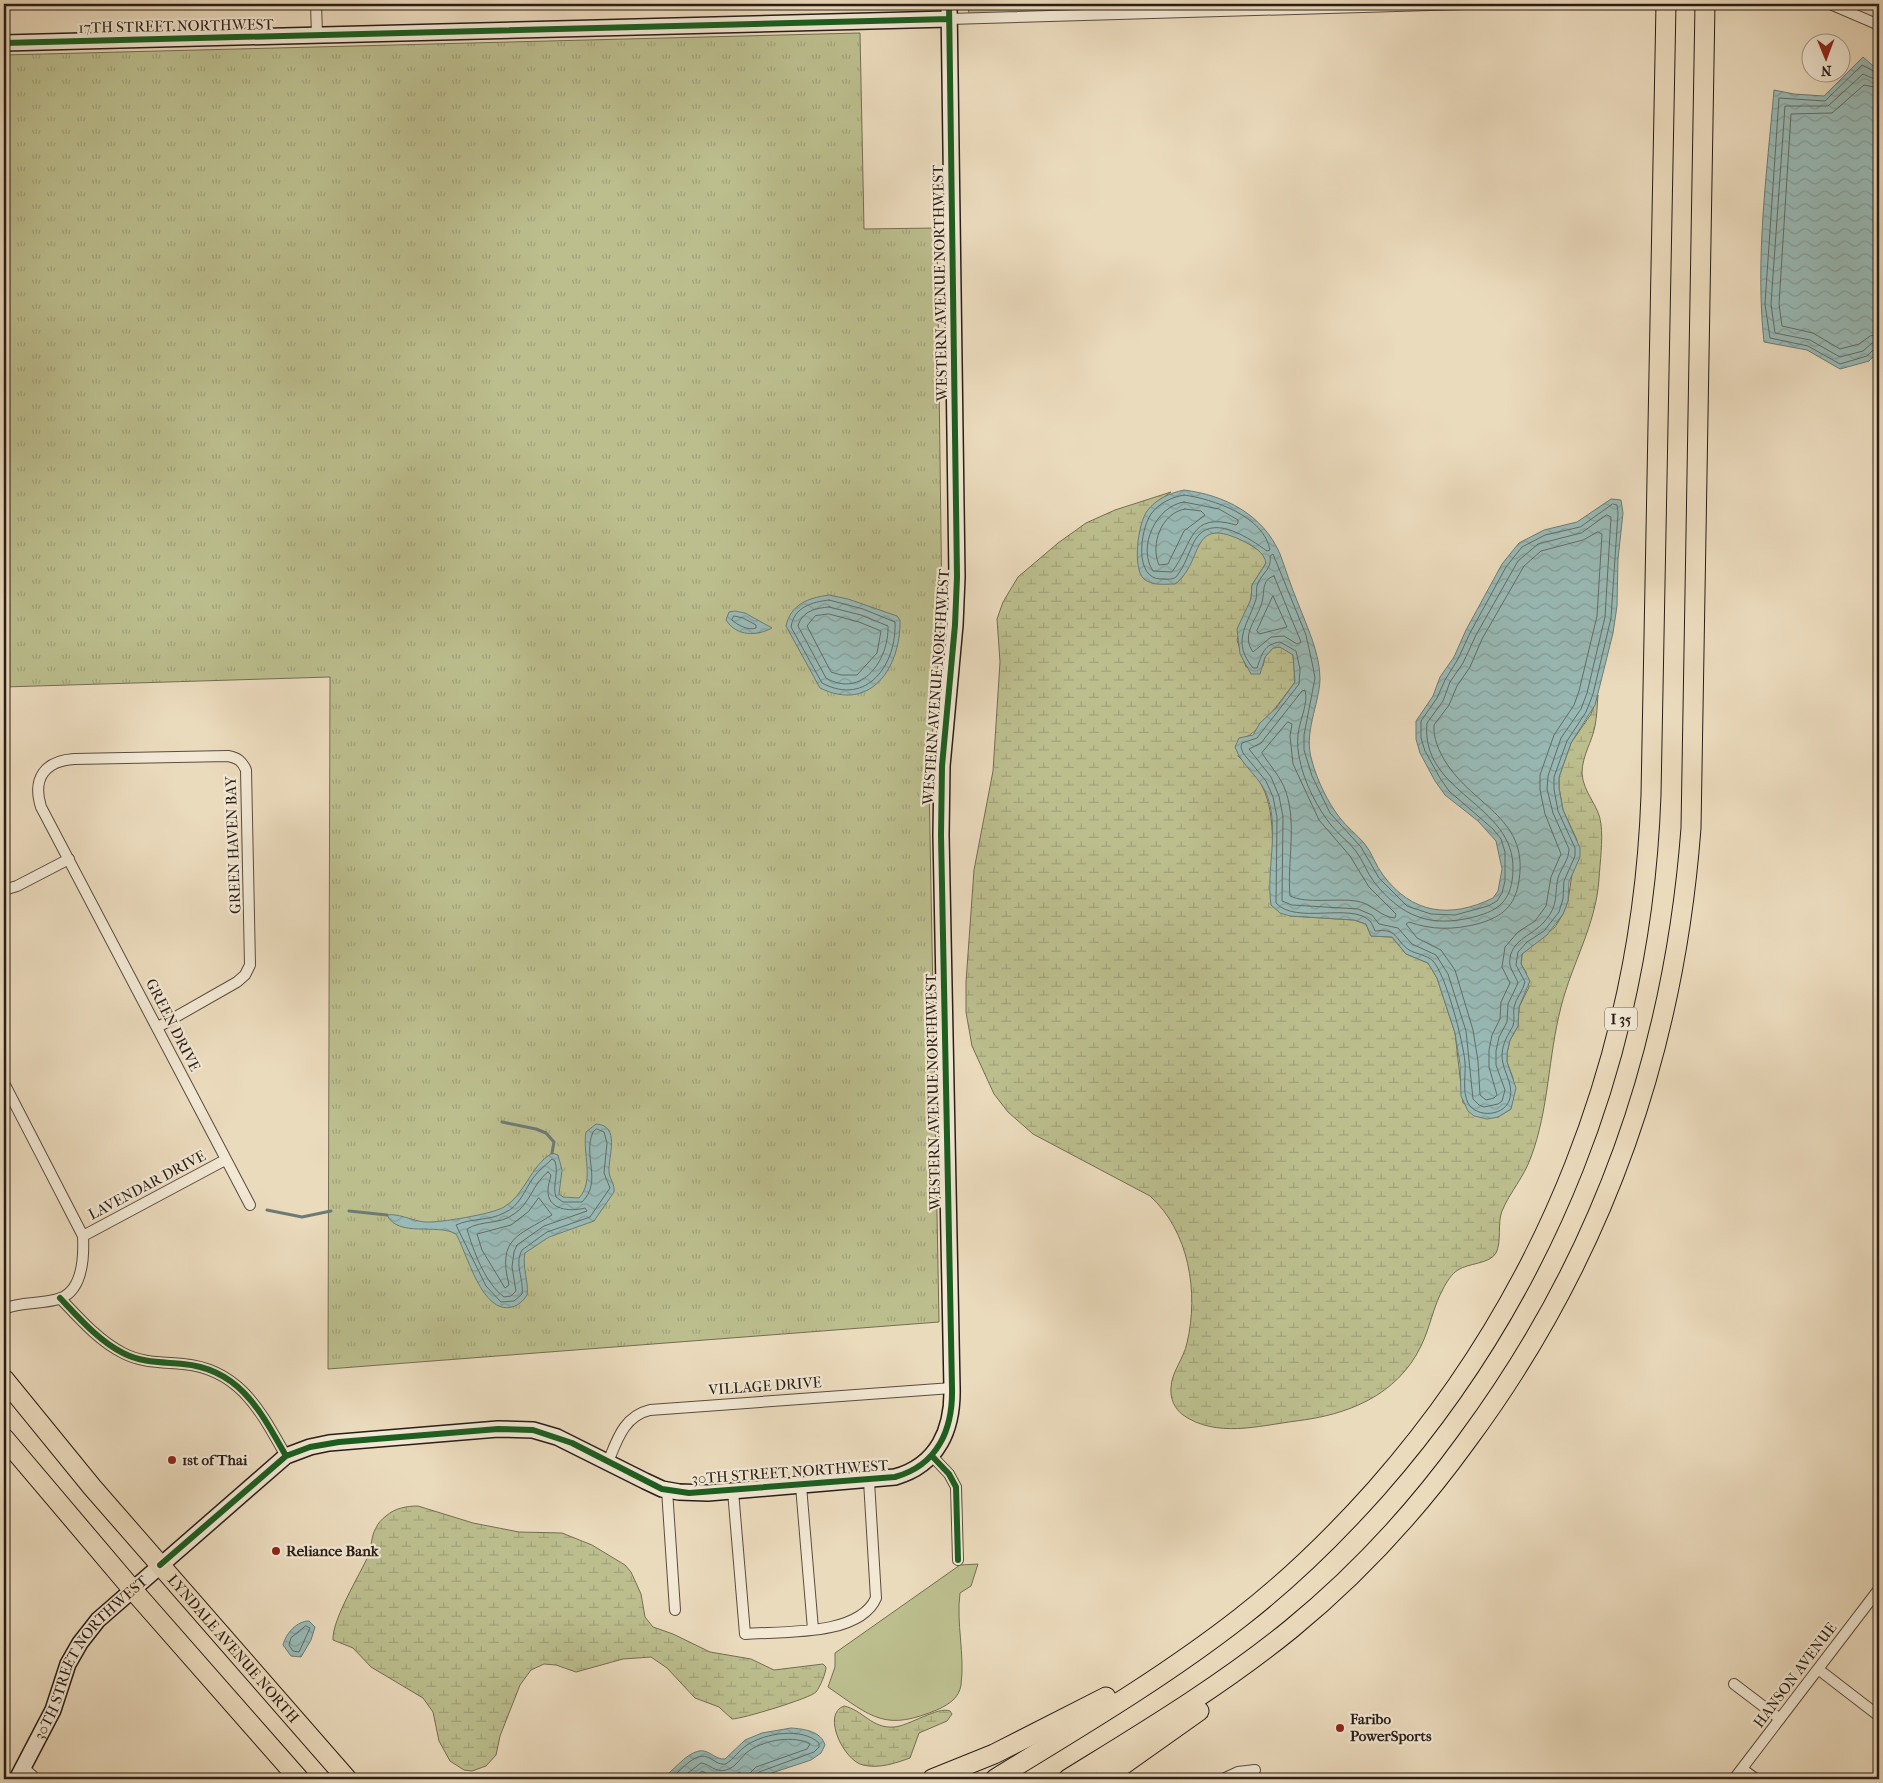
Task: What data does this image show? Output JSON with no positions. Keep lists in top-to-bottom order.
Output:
{
  "streets": {
    "highway": ["I 35", "LYNDALE AVENUE NORTH"],
    "street": [
      "17TH STREET NORTHWEST",
      "WESTERN AVENUE NORTHWEST",
      "GREEN HAVEN BAY",
      "GREEN DRIVE",
      "LAVENDAR DRIVE",
      "VILLAGE DRIVE",
      "30TH STREET NORTHWEST",
      "HANSON AVENUE"
    ]
  },
  "crossings": [
    ["17TH STREET NORTHWEST", "WESTERN AVENUE NORTHWEST"],
    ["WESTERN AVENUE NORTHWEST", "VILLAGE DRIVE"],
    ["WESTERN AVENUE NORTHWEST", "30TH STREET NORTHWEST"],
    ["GREEN HAVEN BAY", "GREEN DRIVE"],
    ["GREEN DRIVE", "LAVENDAR DRIVE"],
    ["VILLAGE DRIVE", "30TH STREET NORTHWEST"],
    ["30TH STREET NORTHWEST", "LYNDALE AVENUE NORTH"]
  ],
  "places": ["1st of Thai", "Reliance Bank", "Faribo PowerSports"],
  "north": "bottom"
}
